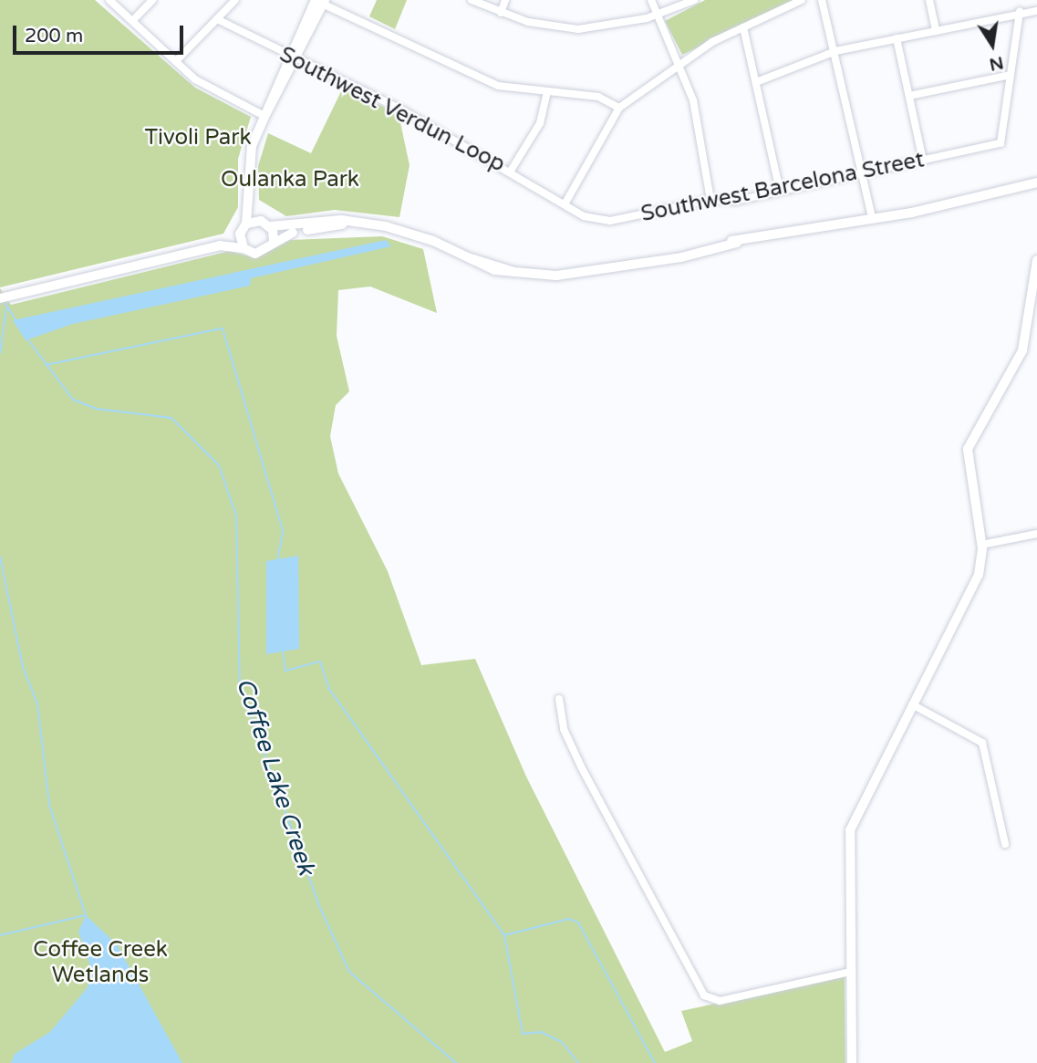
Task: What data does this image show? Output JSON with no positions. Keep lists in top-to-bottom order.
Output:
{
  "streets": {
    "street": ["Southwest Verdun Loop", "Southwest Barcelona Street"]
  },
  "crossings": [
    ["Southwest Verdun Loop", "Southwest Barcelona Street"]
  ],
  "water": ["Coffee Lake Creek"],
  "parks": ["Tivoli Park", "Oulanka Park", "Coffee Creek Wetlands"],
  "scale_bar": "200 m",
  "north": "bottom"
}
